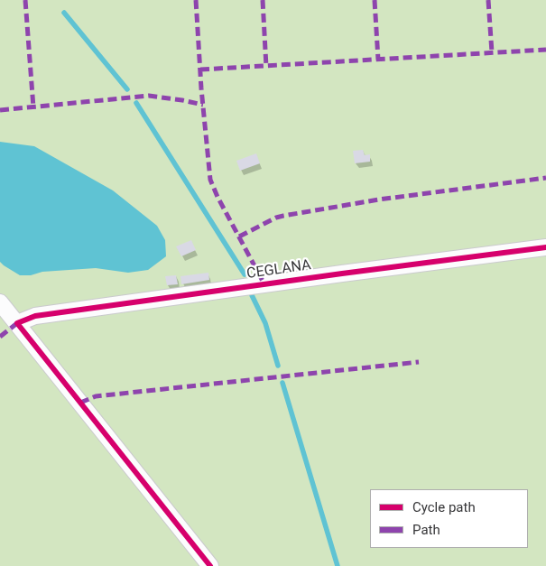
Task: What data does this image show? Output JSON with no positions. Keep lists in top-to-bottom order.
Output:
{
  "streets": {
    "street": ["CEGLANA"]
  },
  "legend": ["Cycle path", "Path"]
}
